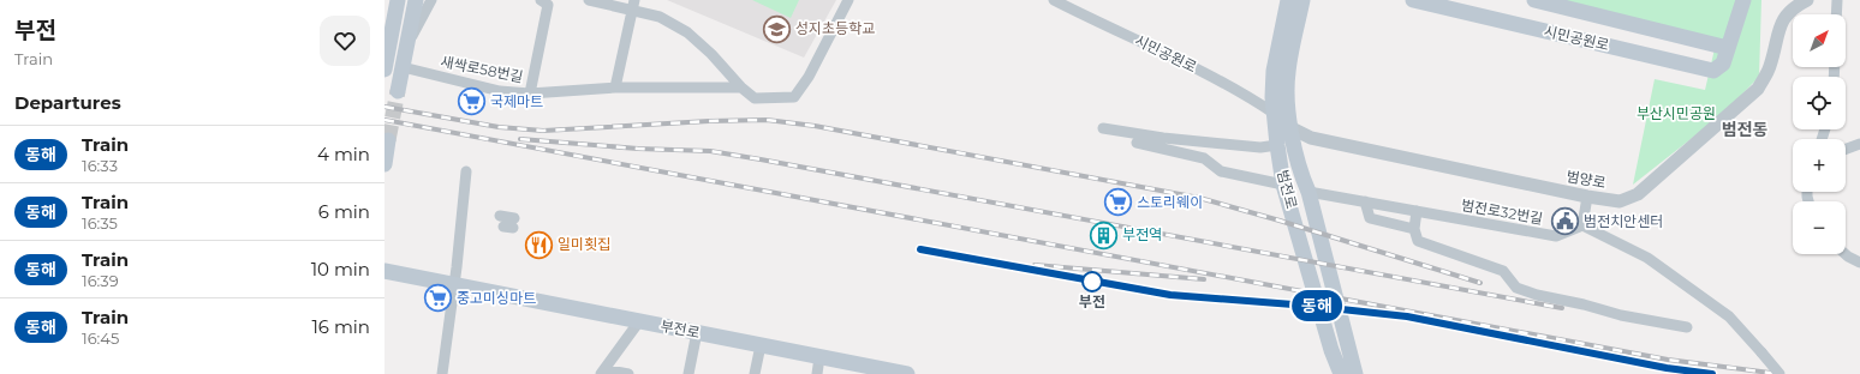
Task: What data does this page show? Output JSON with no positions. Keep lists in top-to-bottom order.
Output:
{
  "streets": {
    "main road": ["시민공원로", "범전로", "부전로"],
    "street": ["새싹로58번길", "범양로", "범전로32번길"]
  },
  "crossings": [
    ["시민공원로", "범양로"],
    ["시민공원로", "범전로"],
    ["범양로", "범전로"],
    ["범전로", "범전로32번길"]
  ],
  "districts": ["범전동"],
  "parks": ["부산시민공원"],
  "places": {
    "school or university": ["성지초등학교"],
    "supermarket": ["국제마트", "스토리웨이", "중고미싱마트"],
    "public building": ["범전치안센터"],
    "building": ["부전역"],
    "restaurant": ["일미횟집"],
    "other": ["부전"]
  },
  "north": "top right",
  "page": {
    "heading": [
      ["부전", "Train"],
      "Departures"
    ],
    "on_map": "동해",
    "map_buttons": ["+", "−"],
    "list": [
      {
        "mark": "동해",
        "name": "Train",
        "note": "16:33",
        "value": "4 min"
      },
      {
        "mark": "동해",
        "name": "Train",
        "note": "16:35",
        "value": "6 min"
      },
      {
        "mark": "동해",
        "name": "Train",
        "note": "16:39",
        "value": "10 min"
      },
      {
        "mark": "동해",
        "name": "Train",
        "note": "16:45",
        "value": "16 min"
      }
    ]
  }
}
